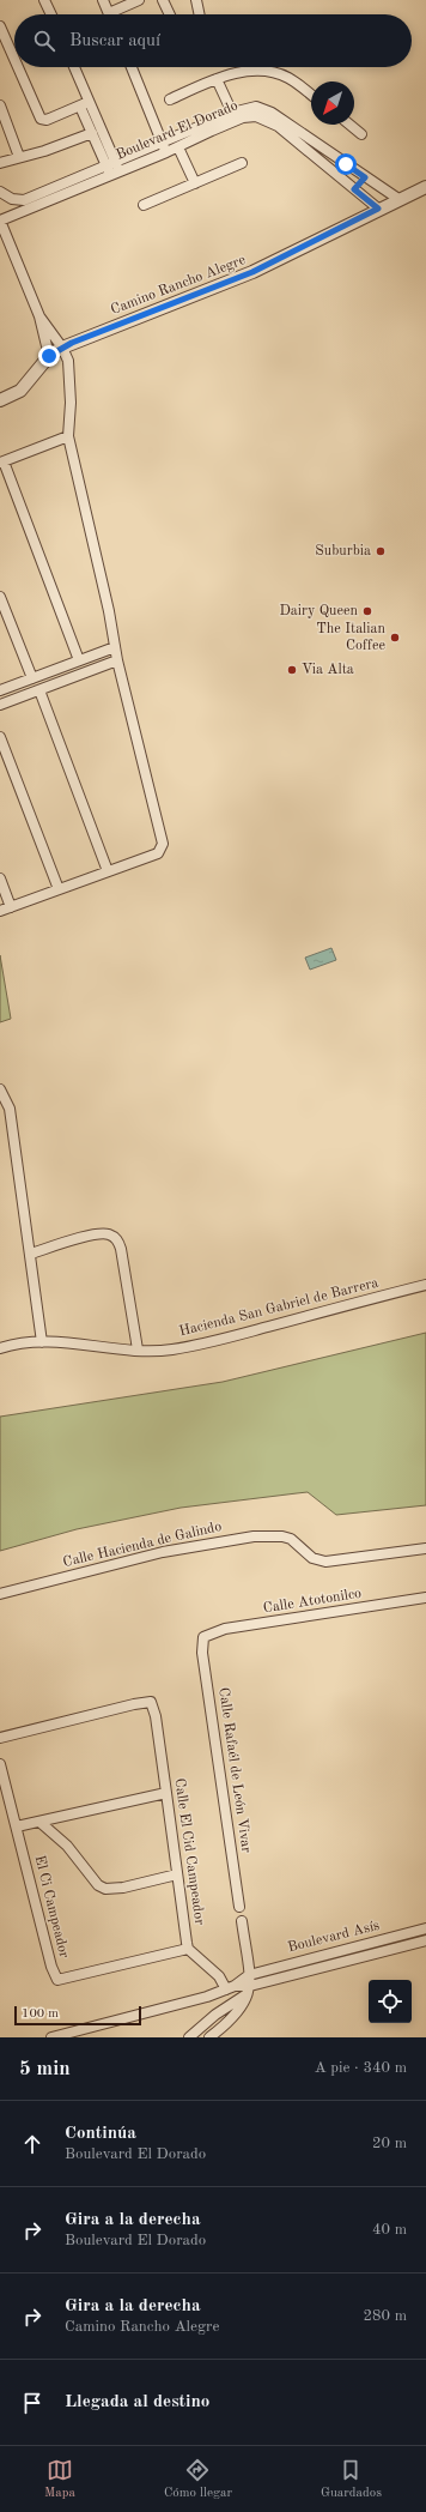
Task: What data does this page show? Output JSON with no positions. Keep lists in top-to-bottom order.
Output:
{
  "streets": {
    "street": [
      "Boulevard El Dorado",
      "Camino Rancho Alegre",
      "Hacienda San Gabriel de Barrera",
      "Calle Hacienda de Galindo",
      "Calle Atotonilco",
      "Calle Rafaél de León Vivar",
      "Calle El Cid Campeador",
      "El Ci Campeador",
      "Boulevard Asís"
    ]
  },
  "crossings": [
    ["Boulevard El Dorado", "Camino Rancho Alegre"],
    ["Calle Atotonilco", "Calle Rafaél de León Vivar"],
    ["Calle El Cid Campeador", "El Ci Campeador"]
  ],
  "places": [
    "Suburbia",
    "Dairy Queen",
    "The Italian Coffee",
    "Via Alta"
  ],
  "scale_bar": "100 m",
  "north": "bottom left",
  "page": {
    "search": "Buscar aquí",
    "scale": "100 m",
    "heading": ["5 min", "A pie · 340 m"],
    "list": [
      ["Continúa", "Boulevard El Dorado", "20 m"],
      ["Gira a la derecha", "Boulevard El Dorado", "40 m"],
      ["Gira a la derecha", "Camino Rancho Alegre", "280 m"],
      "Llegada al destino"
    ],
    "nav": ["Mapa", "Cómo llegar", "Guardados"]
  }
}
